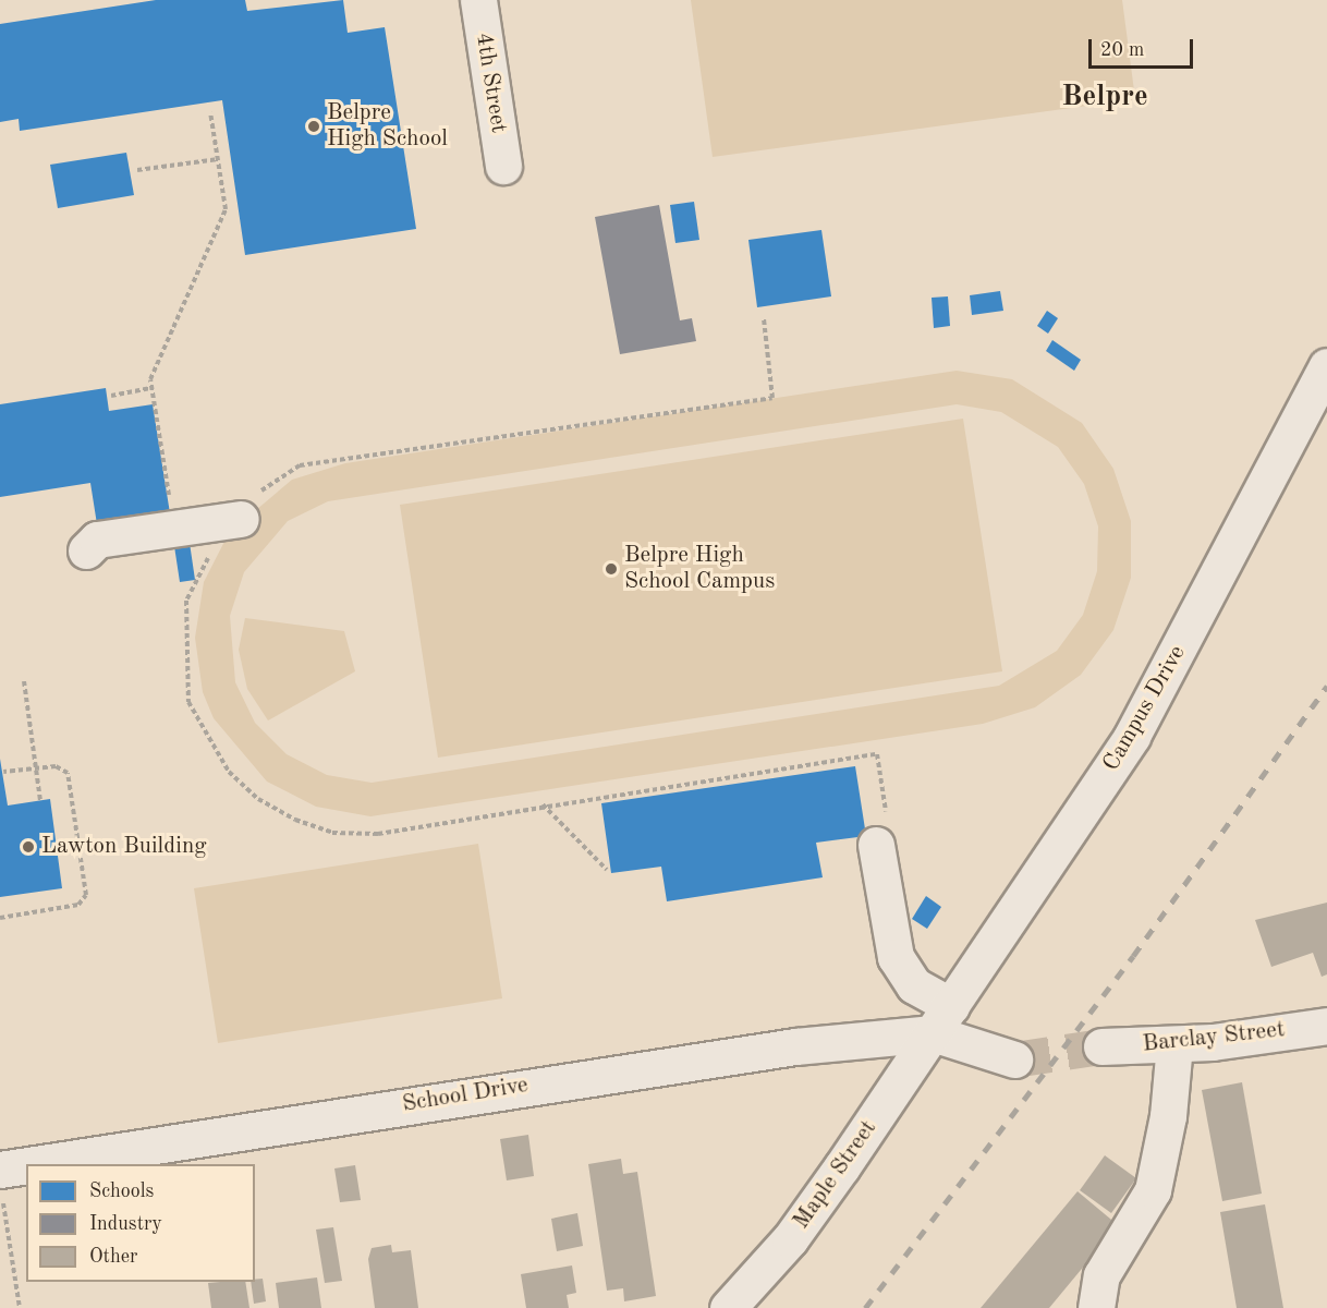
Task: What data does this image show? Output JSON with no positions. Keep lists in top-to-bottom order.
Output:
{
  "streets": {
    "street": [
      "4th Street",
      "Campus Drive",
      "Barclay Street",
      "School Drive",
      "Maple Street"
    ]
  },
  "crossings": [
    ["Campus Drive", "School Drive"],
    ["Campus Drive", "Maple Street"],
    ["School Drive", "Maple Street"]
  ],
  "districts": ["Belpre"],
  "places": ["Belpre High School", "Belpre High School Campus", "Lawton Building"],
  "legend": ["Schools", "Industry", "Other"],
  "scale_bar": "20 m"
}
